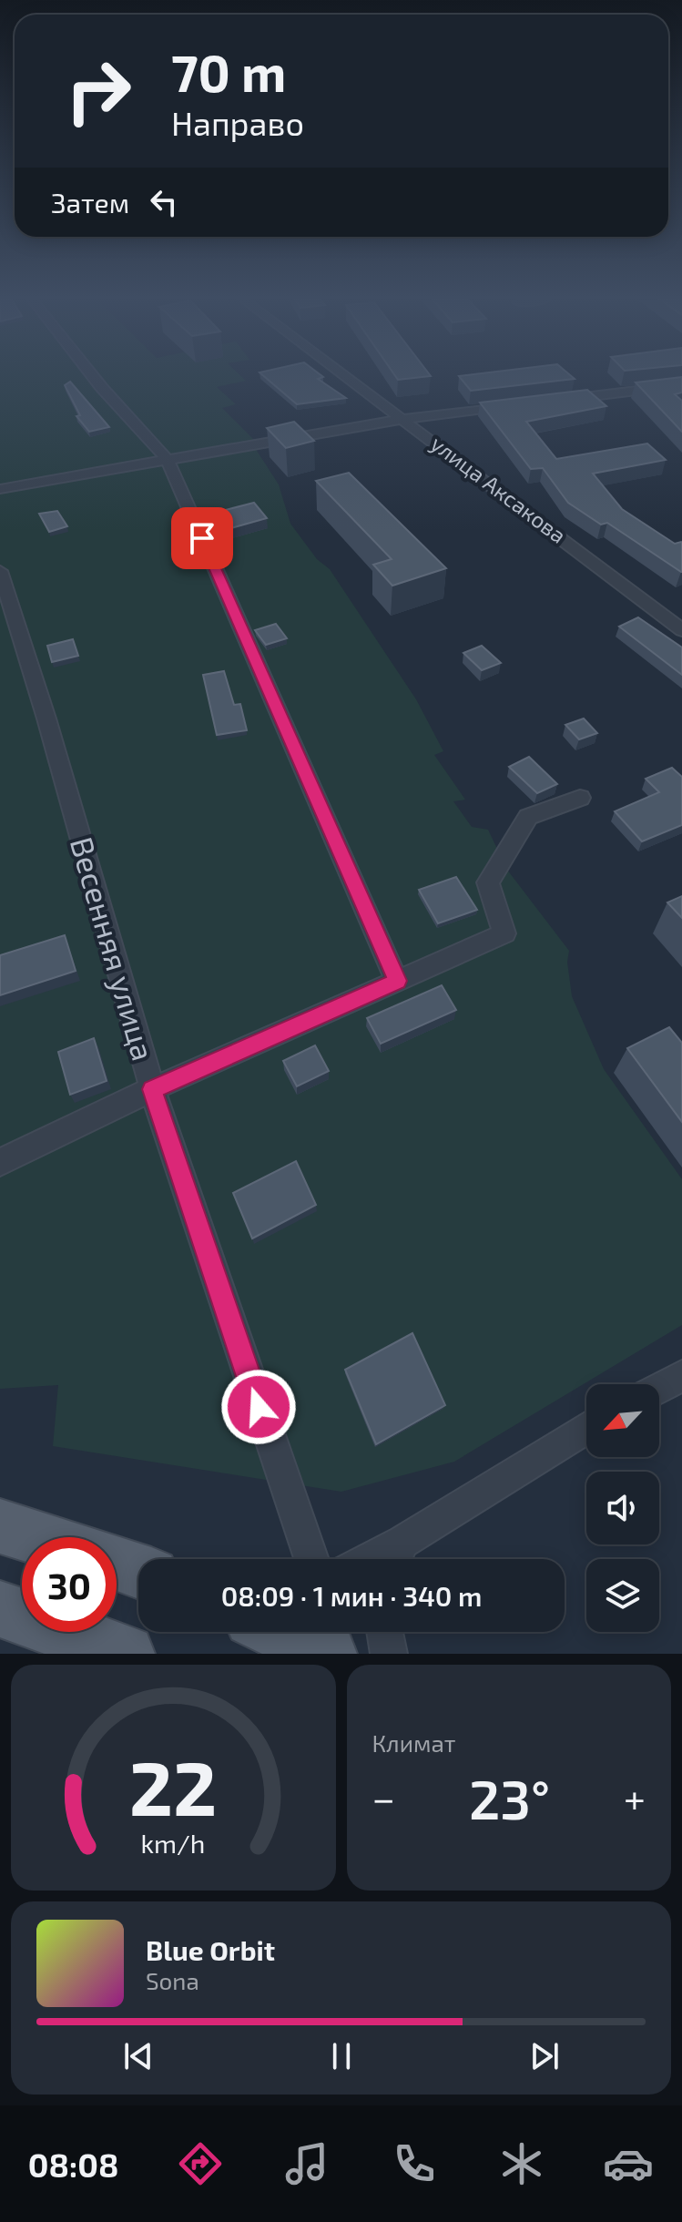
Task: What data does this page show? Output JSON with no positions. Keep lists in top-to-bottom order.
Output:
{
  "streets": {
    "street": ["улица Аксакова", "Весенняя улица"]
  },
  "north": "bottom left",
  "page": {
    "turn": ["70 m", "Направо"],
    "then": "Затем",
    "limit": "30",
    "trip": "08:09 · 1 мин · 340 m",
    "tile": "Климат",
    "heat": ["−", "23°", "+"],
    "song": ["Blue Orbit", "Sona"],
    "tabs": "08:08",
    "gauge": ["22", "km/h"]
  }
}
